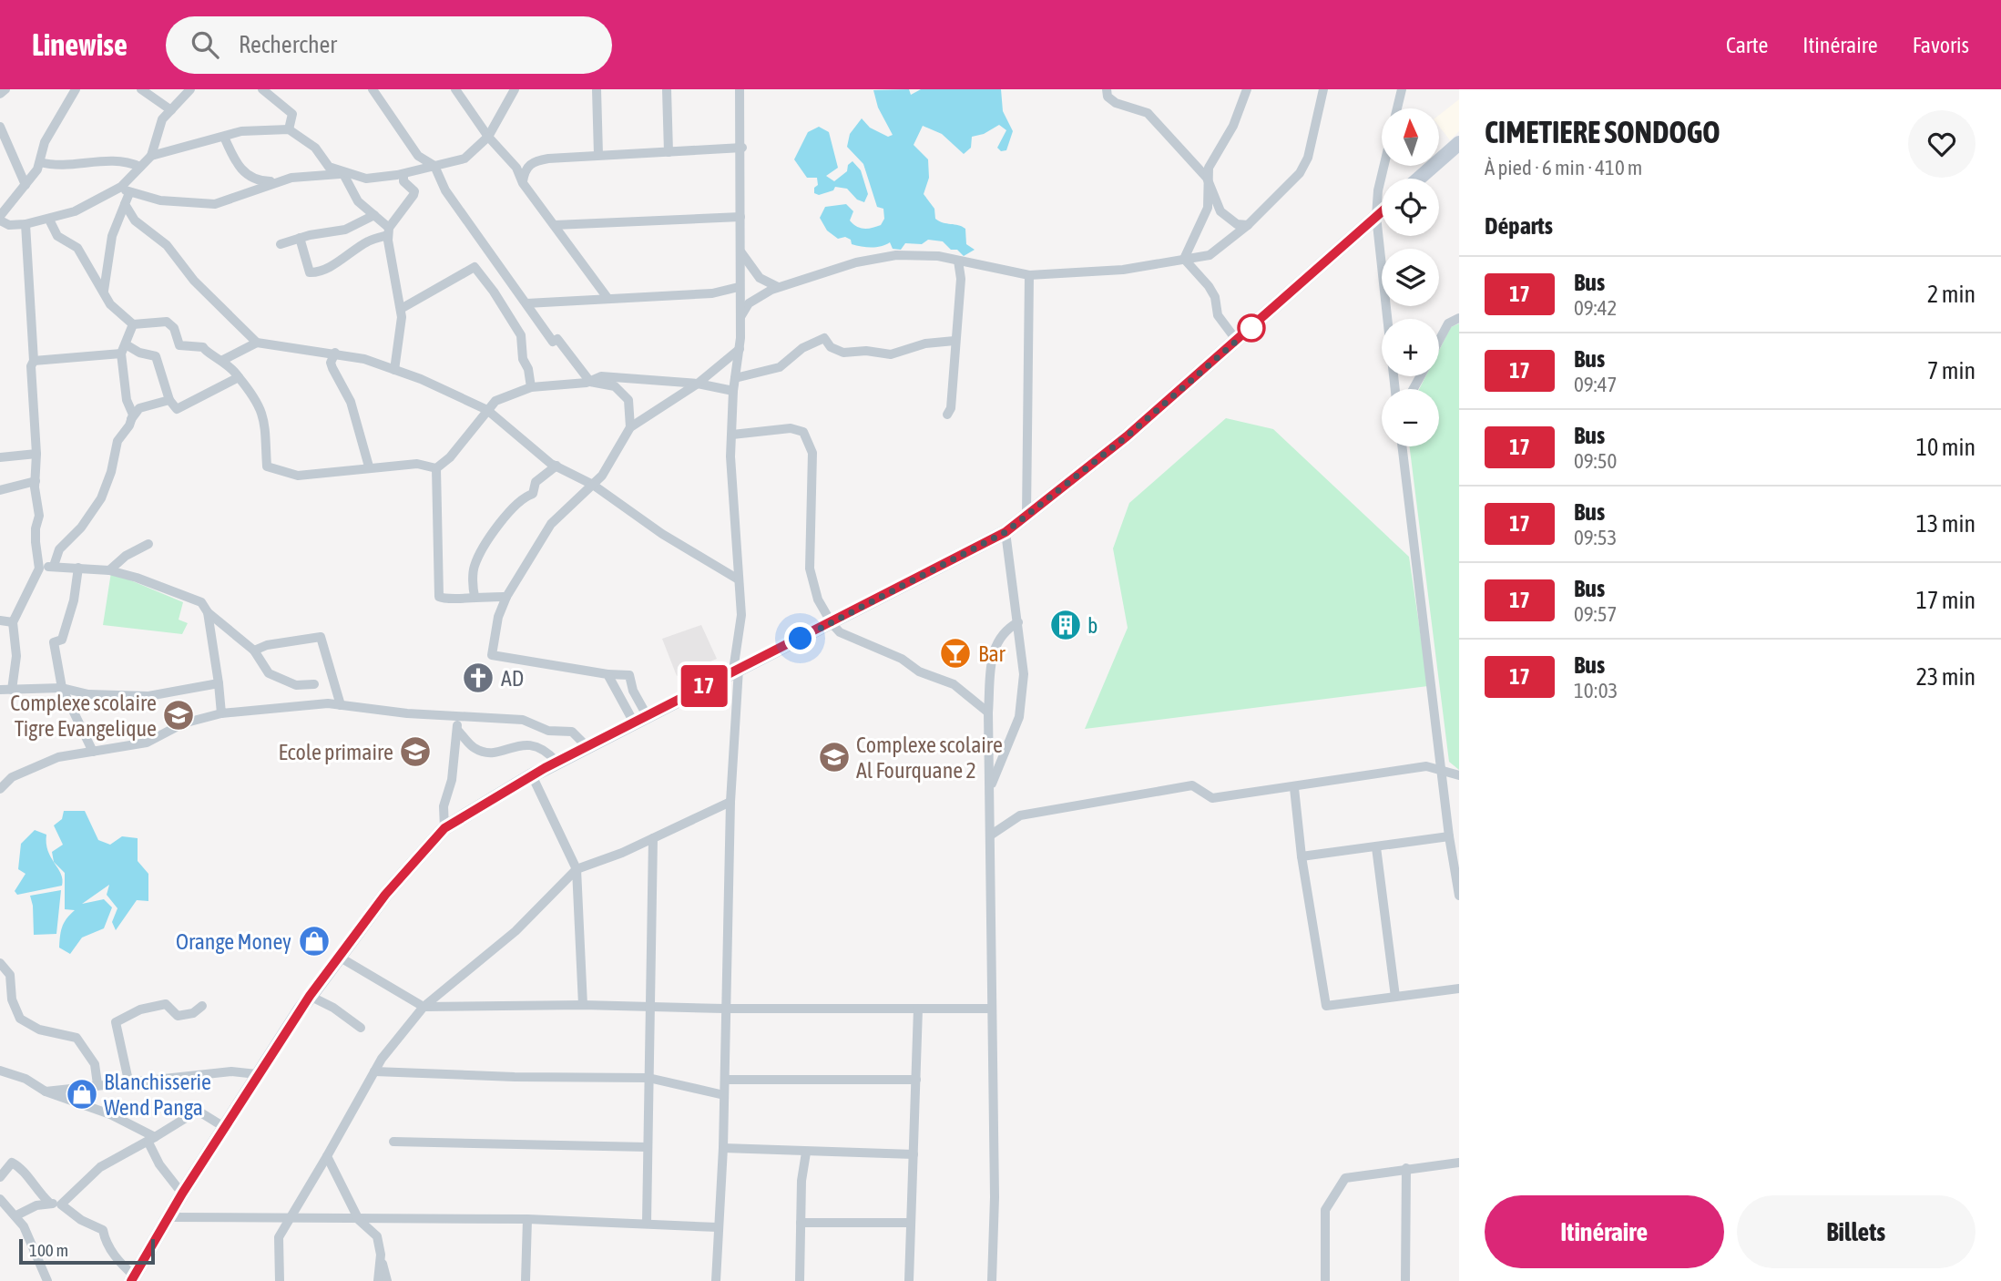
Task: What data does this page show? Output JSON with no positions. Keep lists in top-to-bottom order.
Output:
{
  "places": {
    "building": ["b"],
    "bar": ["Bar"],
    "church": ["AD"],
    "school or university": ["Complexe scolaire Tigre Evangelique", "Ecole primaire", "Complexe scolaire Al Fourquane 2"],
    "shop": ["Orange Money", "Blanchisserie Wend Panga"]
  },
  "lines": ["bus line 17"],
  "scale_bar": "100 m",
  "north": "top",
  "page": {
    "header": "Linewise",
    "search": "Rechercher",
    "nav": ["Carte", "Itinéraire", "Favoris"],
    "on_map": "17",
    "heading": [
      ["CIMETIERE SONDOGO", "À pied · 6 min · 410 m"],
      "Départs"
    ],
    "map_buttons": ["+", "−"],
    "list": [
      {
        "mark": "17",
        "name": "Bus",
        "note": "09:42",
        "value": "2 min"
      },
      {
        "mark": "17",
        "name": "Bus",
        "note": "09:47",
        "value": "7 min"
      },
      {
        "mark": "17",
        "name": "Bus",
        "note": "09:50",
        "value": "10 min"
      },
      {
        "mark": "17",
        "name": "Bus",
        "note": "09:53",
        "value": "13 min"
      },
      {
        "mark": "17",
        "name": "Bus",
        "note": "09:57",
        "value": "17 min"
      },
      {
        "mark": "17",
        "name": "Bus",
        "note": "10:03",
        "value": "23 min"
      }
    ],
    "buttons": ["Itinéraire", "Billets"],
    "scale": "100 m"
  }
}
